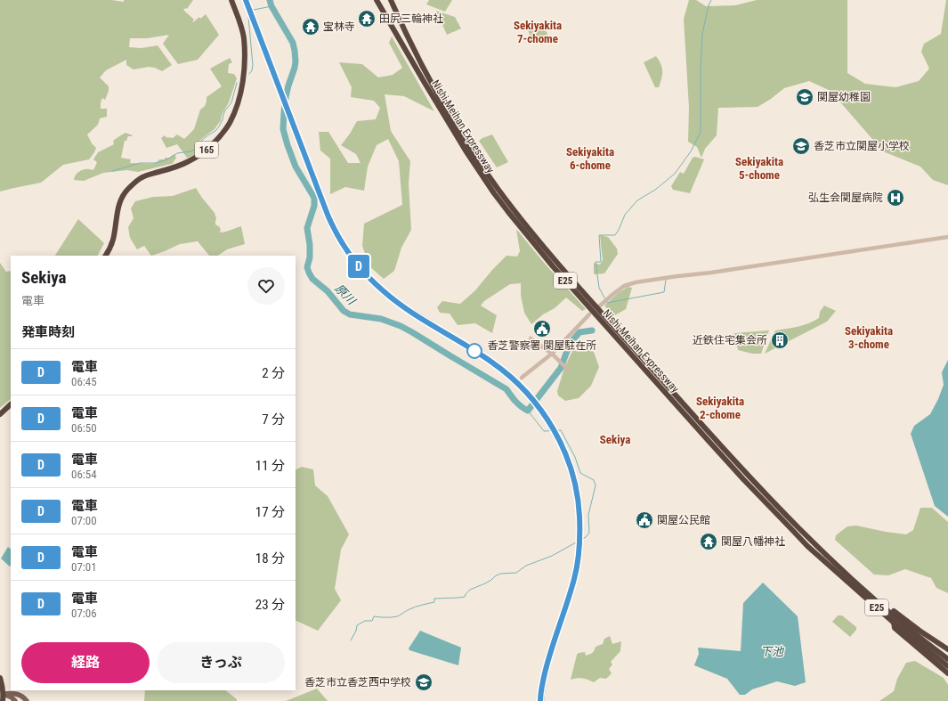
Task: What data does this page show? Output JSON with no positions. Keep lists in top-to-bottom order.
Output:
{
  "streets": {
    "highway": ["Nishi-Meihan Expressway", "165", "E25"]
  },
  "districts": [
    "Sekiyakita 7-chome",
    "Sekiyakita 6-chome",
    "Sekiyakita 5-chome",
    "Sekiyakita 3-chome",
    "Sekiyakita 2-chome",
    "Sekiya"
  ],
  "water": ["原川", "下池"],
  "places": {
    "temple": ["田尻三輪神社", "宝林寺", "関屋八幡神社"],
    "school or university": ["関屋幼稚園", "香芝市立関屋小学校", "香芝市立香芝西中学校"],
    "hospital": ["弘生会関屋病院"],
    "public building": ["香芝警察署 関屋駐在所", "関屋公民館"],
    "building": ["近鉄住宅集会所"]
  },
  "page": {
    "on_map": "D",
    "heading": [
      ["Sekiya", "電車"],
      "発車時刻"
    ],
    "list": [
      {
        "mark": "D",
        "name": "電車",
        "note": "06:45",
        "value": "2 分"
      },
      {
        "mark": "D",
        "name": "電車",
        "note": "06:50",
        "value": "7 分"
      },
      {
        "mark": "D",
        "name": "電車",
        "note": "06:54",
        "value": "11 分"
      },
      {
        "mark": "D",
        "name": "電車",
        "note": "07:00",
        "value": "17 分"
      },
      {
        "mark": "D",
        "name": "電車",
        "note": "07:01",
        "value": "18 分"
      },
      {
        "mark": "D",
        "name": "電車",
        "note": "07:06",
        "value": "23 分"
      }
    ],
    "buttons": ["経路", "きっぷ"]
  }
}
